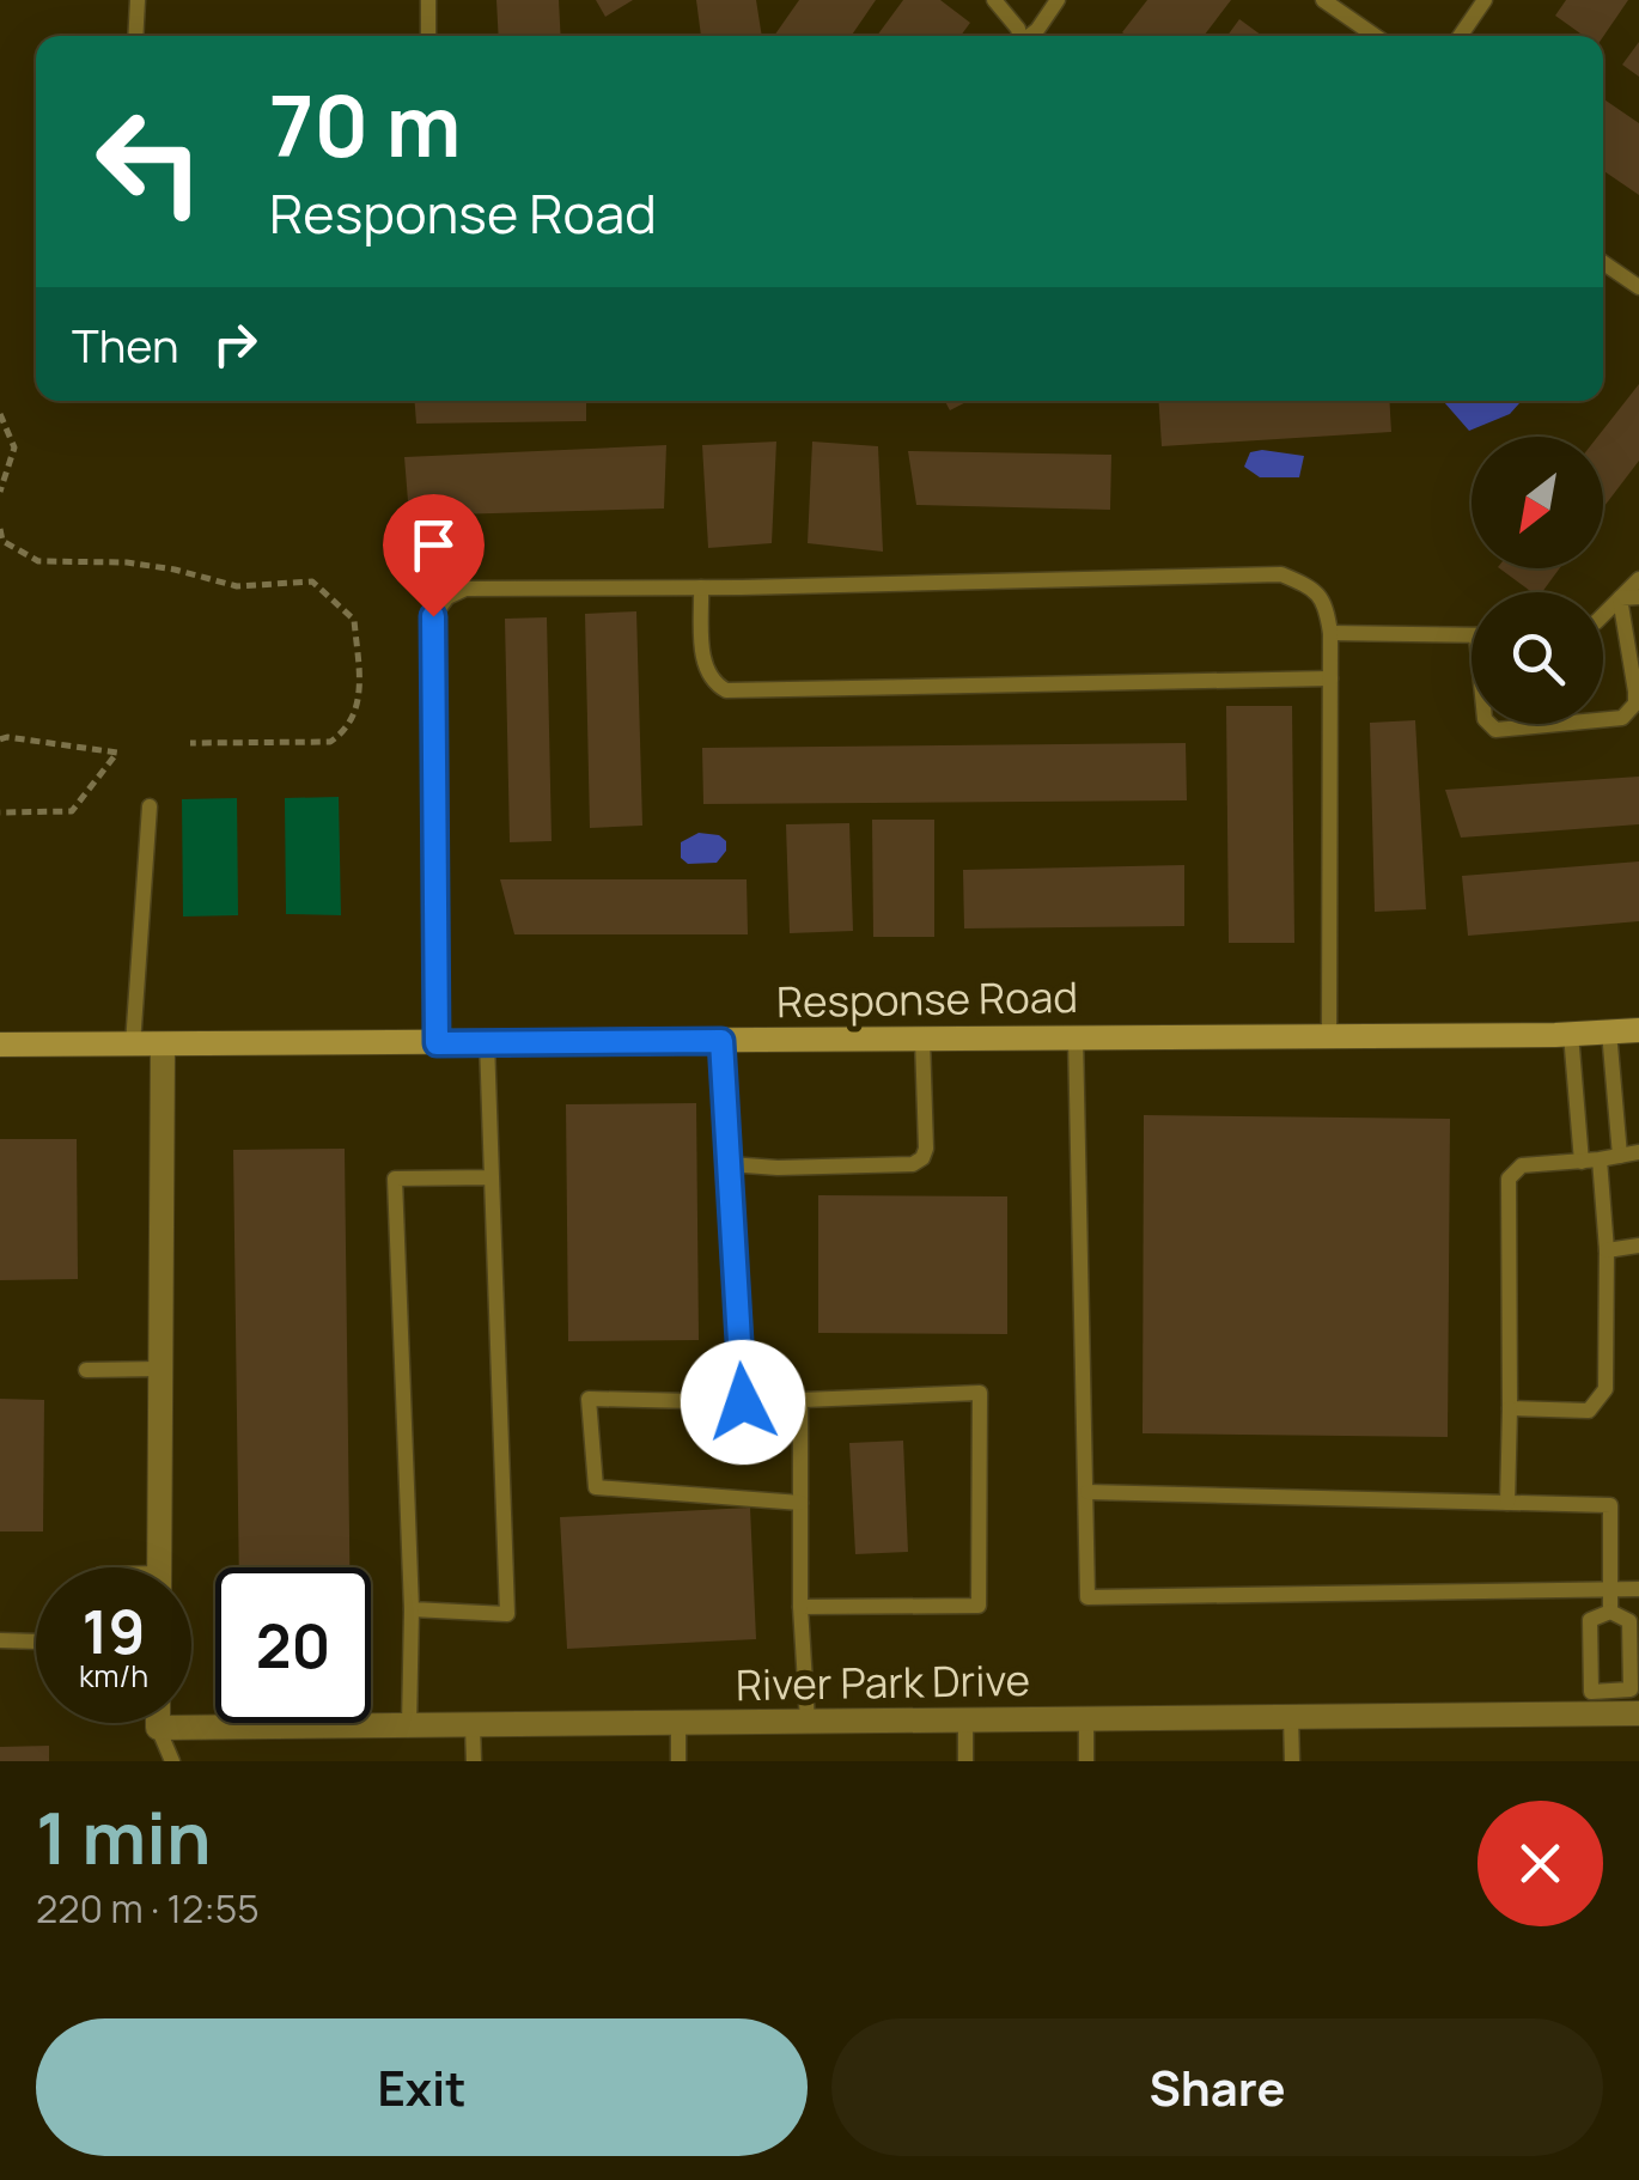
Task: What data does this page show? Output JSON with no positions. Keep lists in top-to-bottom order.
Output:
{
  "streets": {
    "street": ["Response Road", "River Park Drive"]
  },
  "north": "bottom left",
  "page": {
    "turn": ["70 m", "Response Road"],
    "then": "Then",
    "speed": "19 km/h",
    "limit": "20",
    "heading": ["1 min", "220 m · 12:55"],
    "buttons": ["Exit", "Share"]
  }
}
